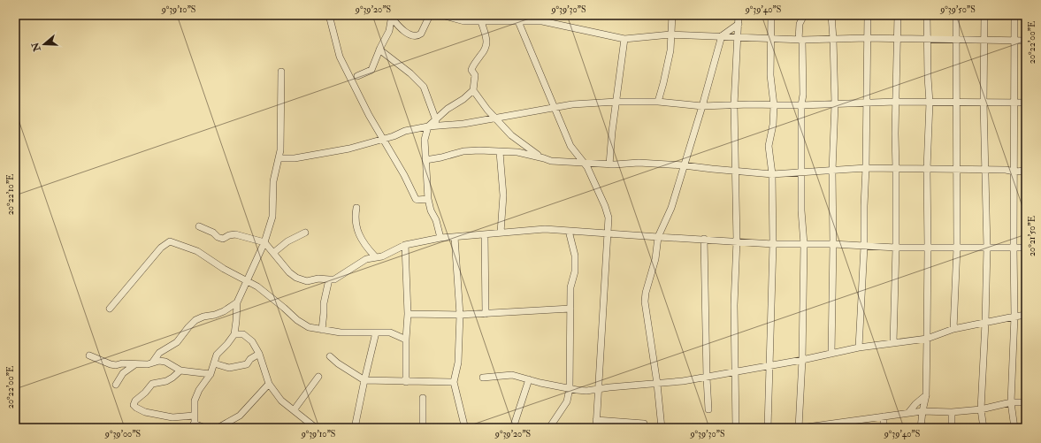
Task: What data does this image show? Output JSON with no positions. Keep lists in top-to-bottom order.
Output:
{
  "north": "left",
  "coordinates": [
    "9°39'10\"S",
    "9°39'20\"S",
    "9°39'30\"S",
    "9°39'40\"S",
    "9°39'50\"S",
    "20°22'00\"E",
    "20°22'10\"E",
    "20°21'50\"E",
    "9°39'00\"S"
  ]
}
